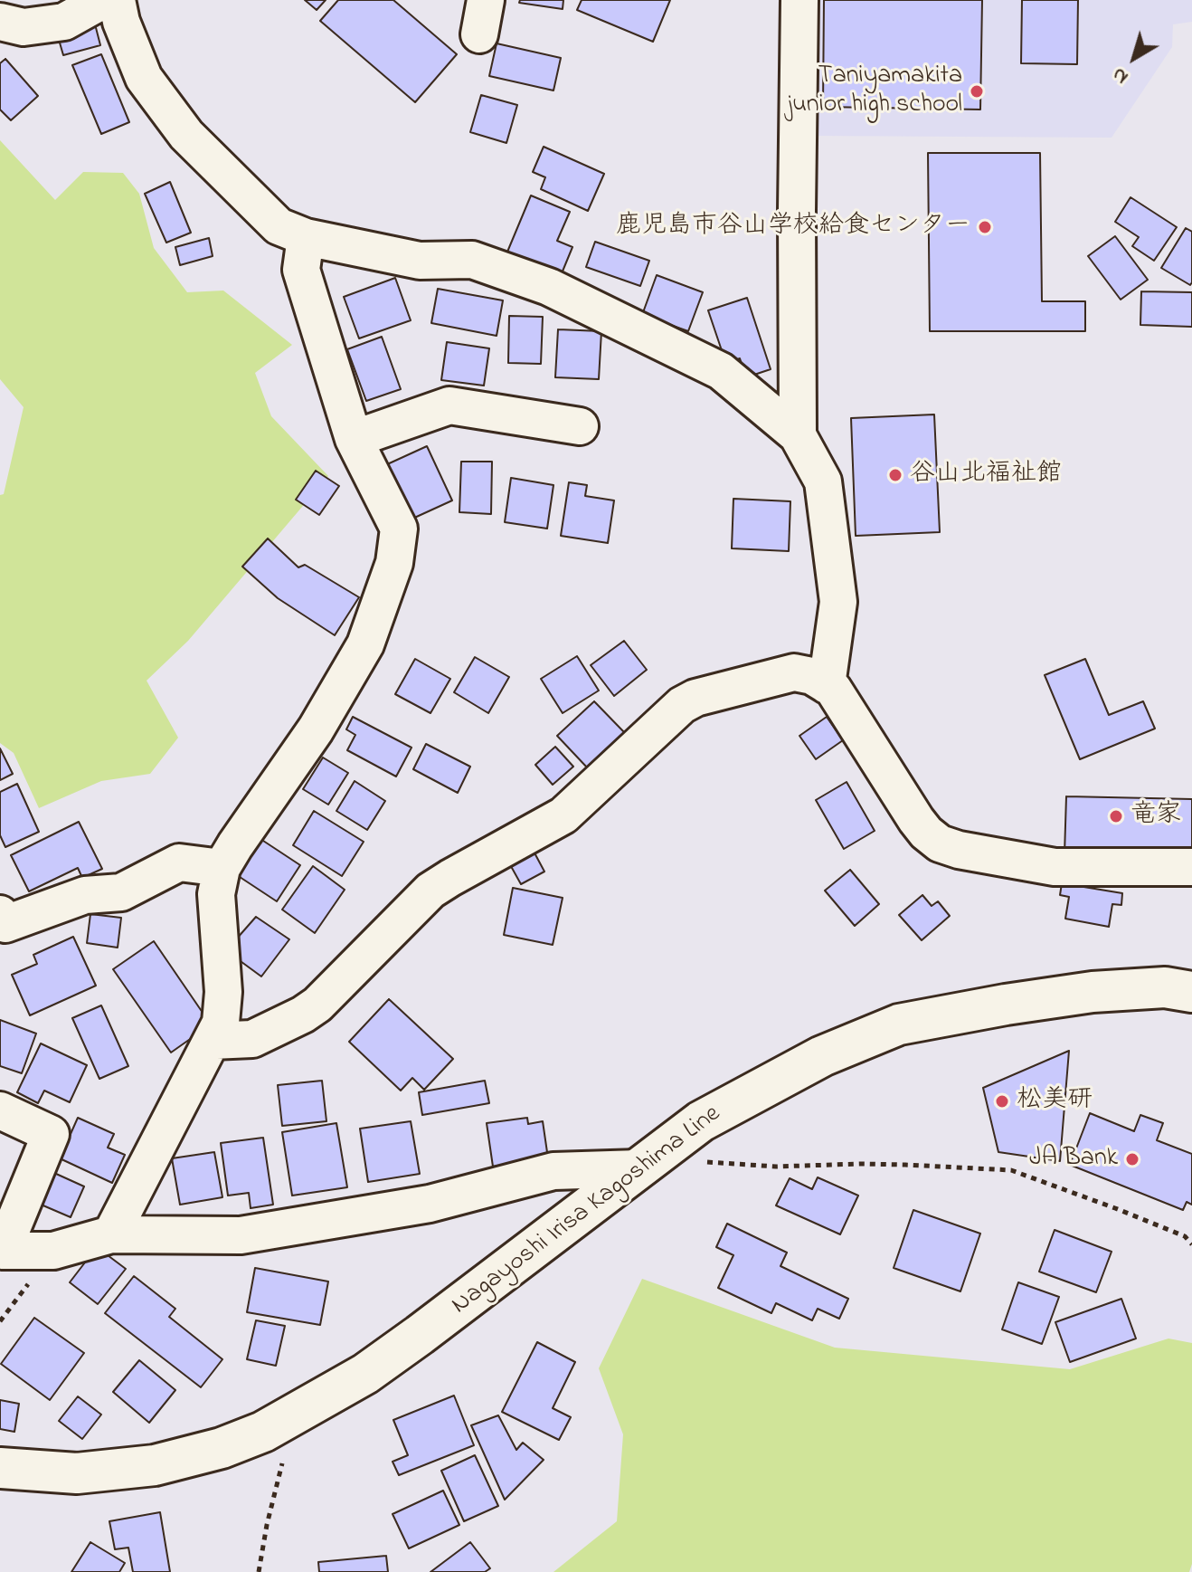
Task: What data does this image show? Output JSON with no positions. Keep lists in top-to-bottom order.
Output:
{
  "streets": {
    "main road": ["Nagayoshi Irisa Kagoshima Line"]
  },
  "places": [
    "Taniyamakita junior high school",
    "鹿児島市谷山学校給食センター",
    "谷山北福祉館",
    "竜家",
    "松美研",
    "JA Bank"
  ],
  "north": "bottom left"
}
